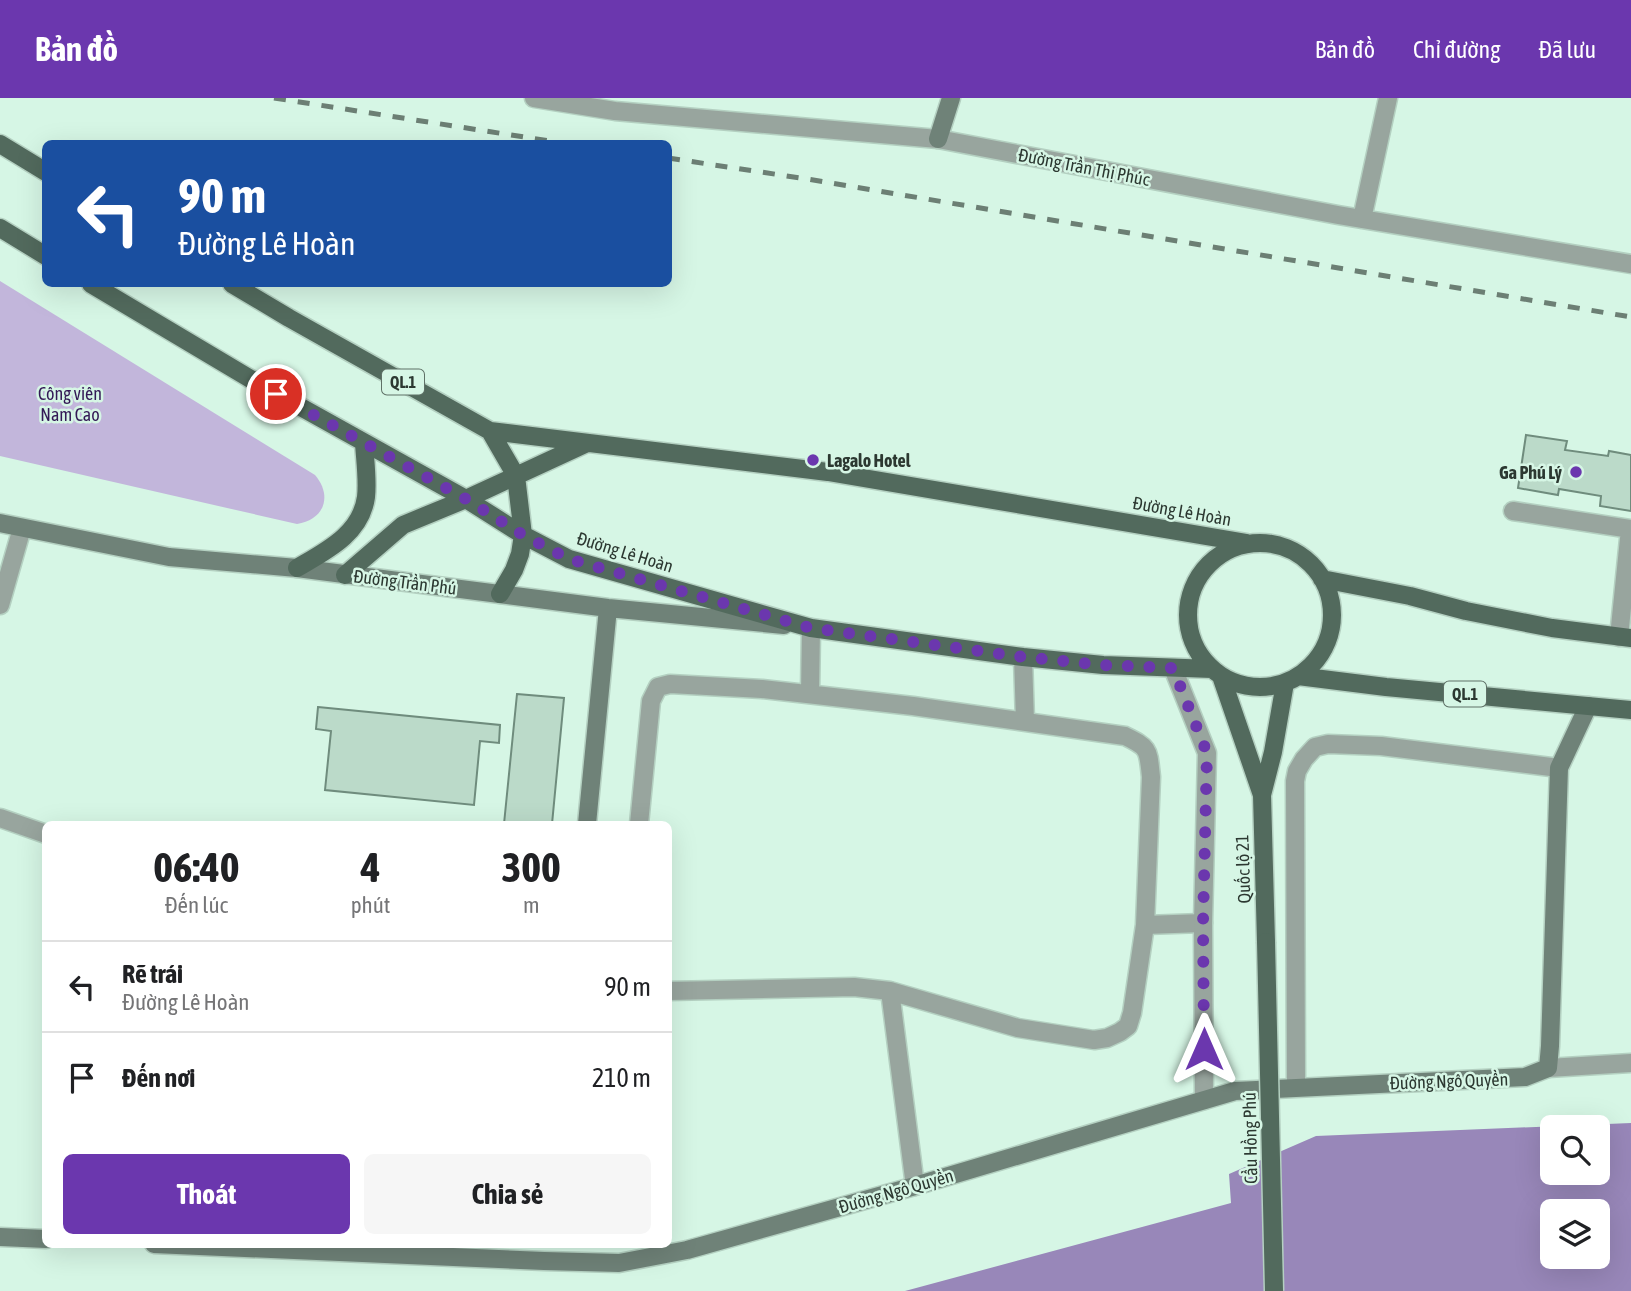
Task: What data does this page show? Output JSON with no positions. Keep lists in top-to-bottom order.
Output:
{
  "streets": {
    "main road": [
      "QL.1",
      "Đường Lê Hoàn",
      "Quốc lộ 21",
      "Cầu Hồng Phú"
    ],
    "street": ["Đường Trần Thị Phúc", "Đường Trần Phú", "Đường Ngô Quyền"]
  },
  "crossings": [
    ["QL.1", "Đường Lê Hoàn"],
    ["QL.1", "Quốc lộ 21"],
    ["Đường Lê Hoàn", "Đường Trần Phú"],
    ["Đường Lê Hoàn", "Quốc lộ 21"],
    ["Quốc lộ 21", "Cầu Hồng Phú"]
  ],
  "parks": ["Công viên Nam Cao"],
  "places": ["Lagalo Hotel", "Ga Phú Lý"],
  "page": {
    "header": "Bản đồ",
    "nav": ["Bản đồ", "Chỉ đường", "Đã lưu"],
    "turn": ["90 m", "Đường Lê Hoàn"],
    "eta": [
      "06:40",
      "Đến lúc",
      "4",
      "phút",
      "300",
      "m"
    ],
    "list": [
      {
        "name": "Rẽ trái",
        "note": "Đường Lê Hoàn",
        "value": "90 m"
      },
      {
        "name": "Đến nơi",
        "value": "210 m"
      }
    ],
    "buttons": ["Thoát", "Chia sẻ"]
  }
}
